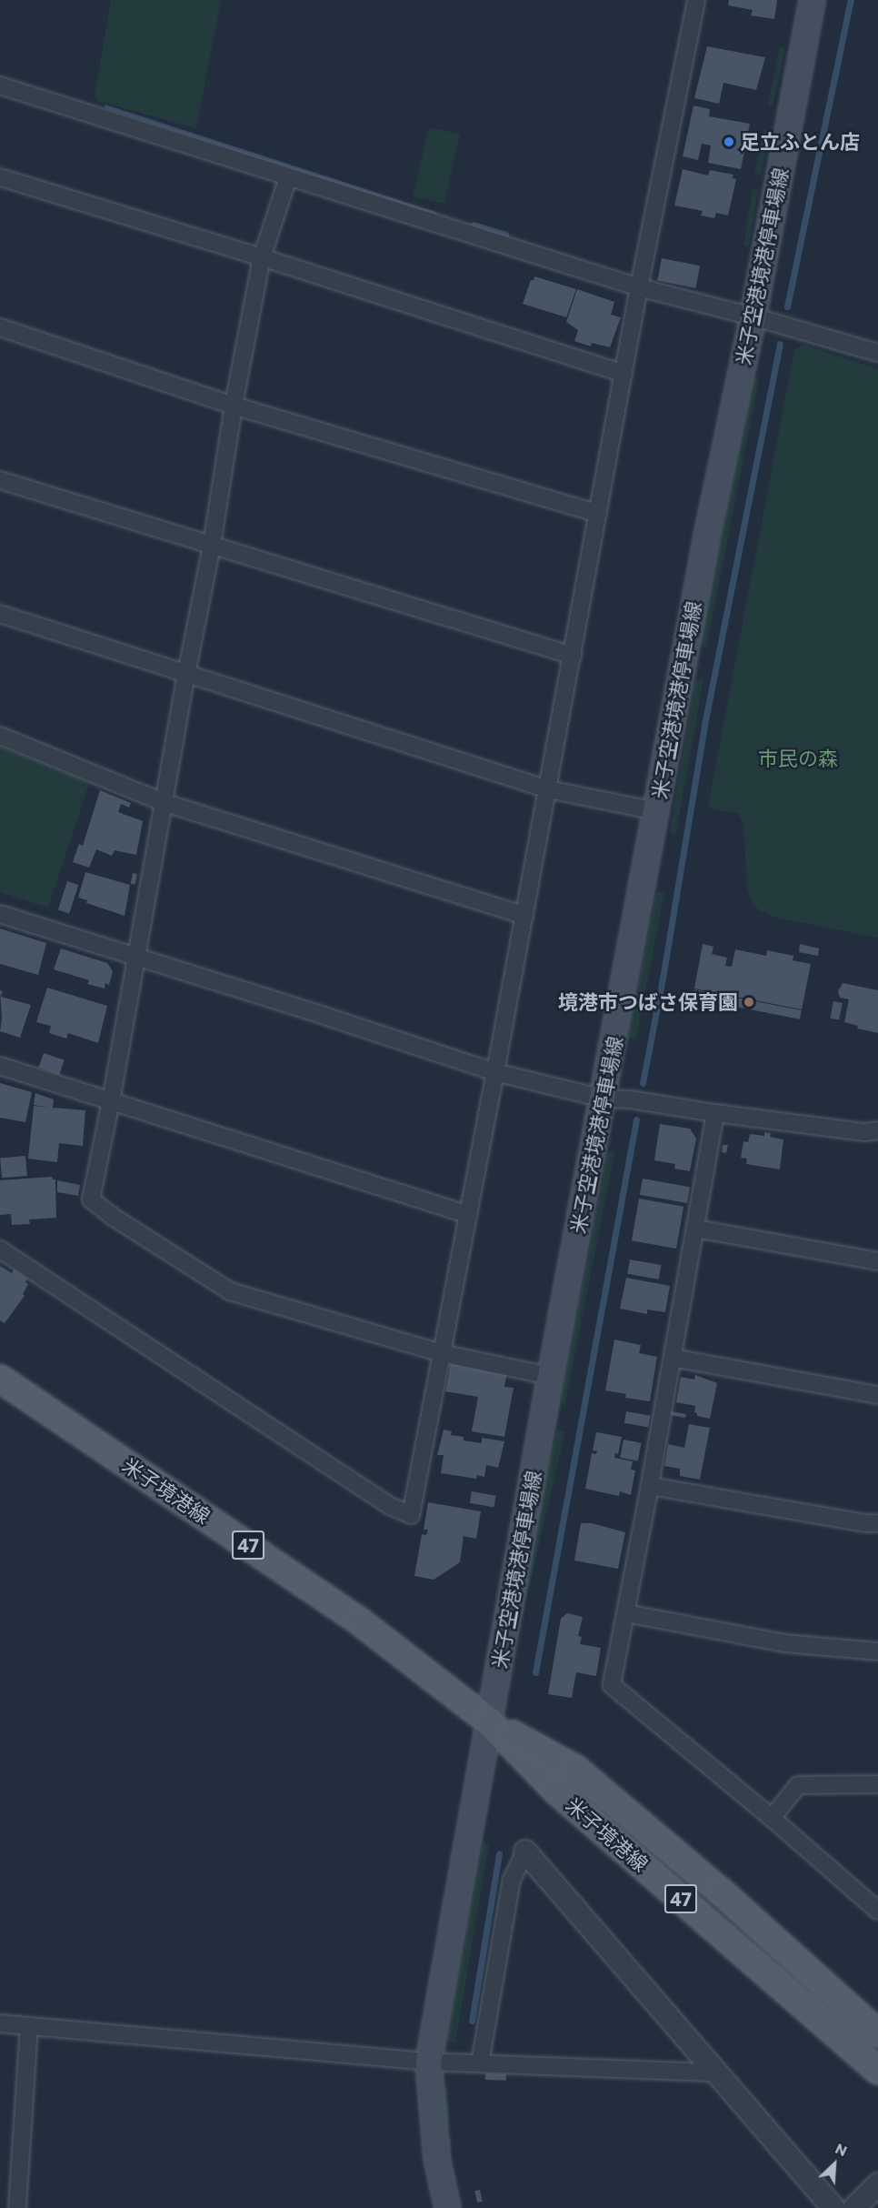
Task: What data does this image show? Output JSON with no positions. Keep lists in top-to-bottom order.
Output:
{
  "streets": {
    "main road": ["米子空港境港停車場線", "米子境港線", "47"]
  },
  "crossings": [
    ["米子空港境港停車場線", "米子境港線"]
  ],
  "parks": ["市民の森"],
  "places": ["足立ふとん店", "境港市つばさ保育園"],
  "north": "top right"
}
